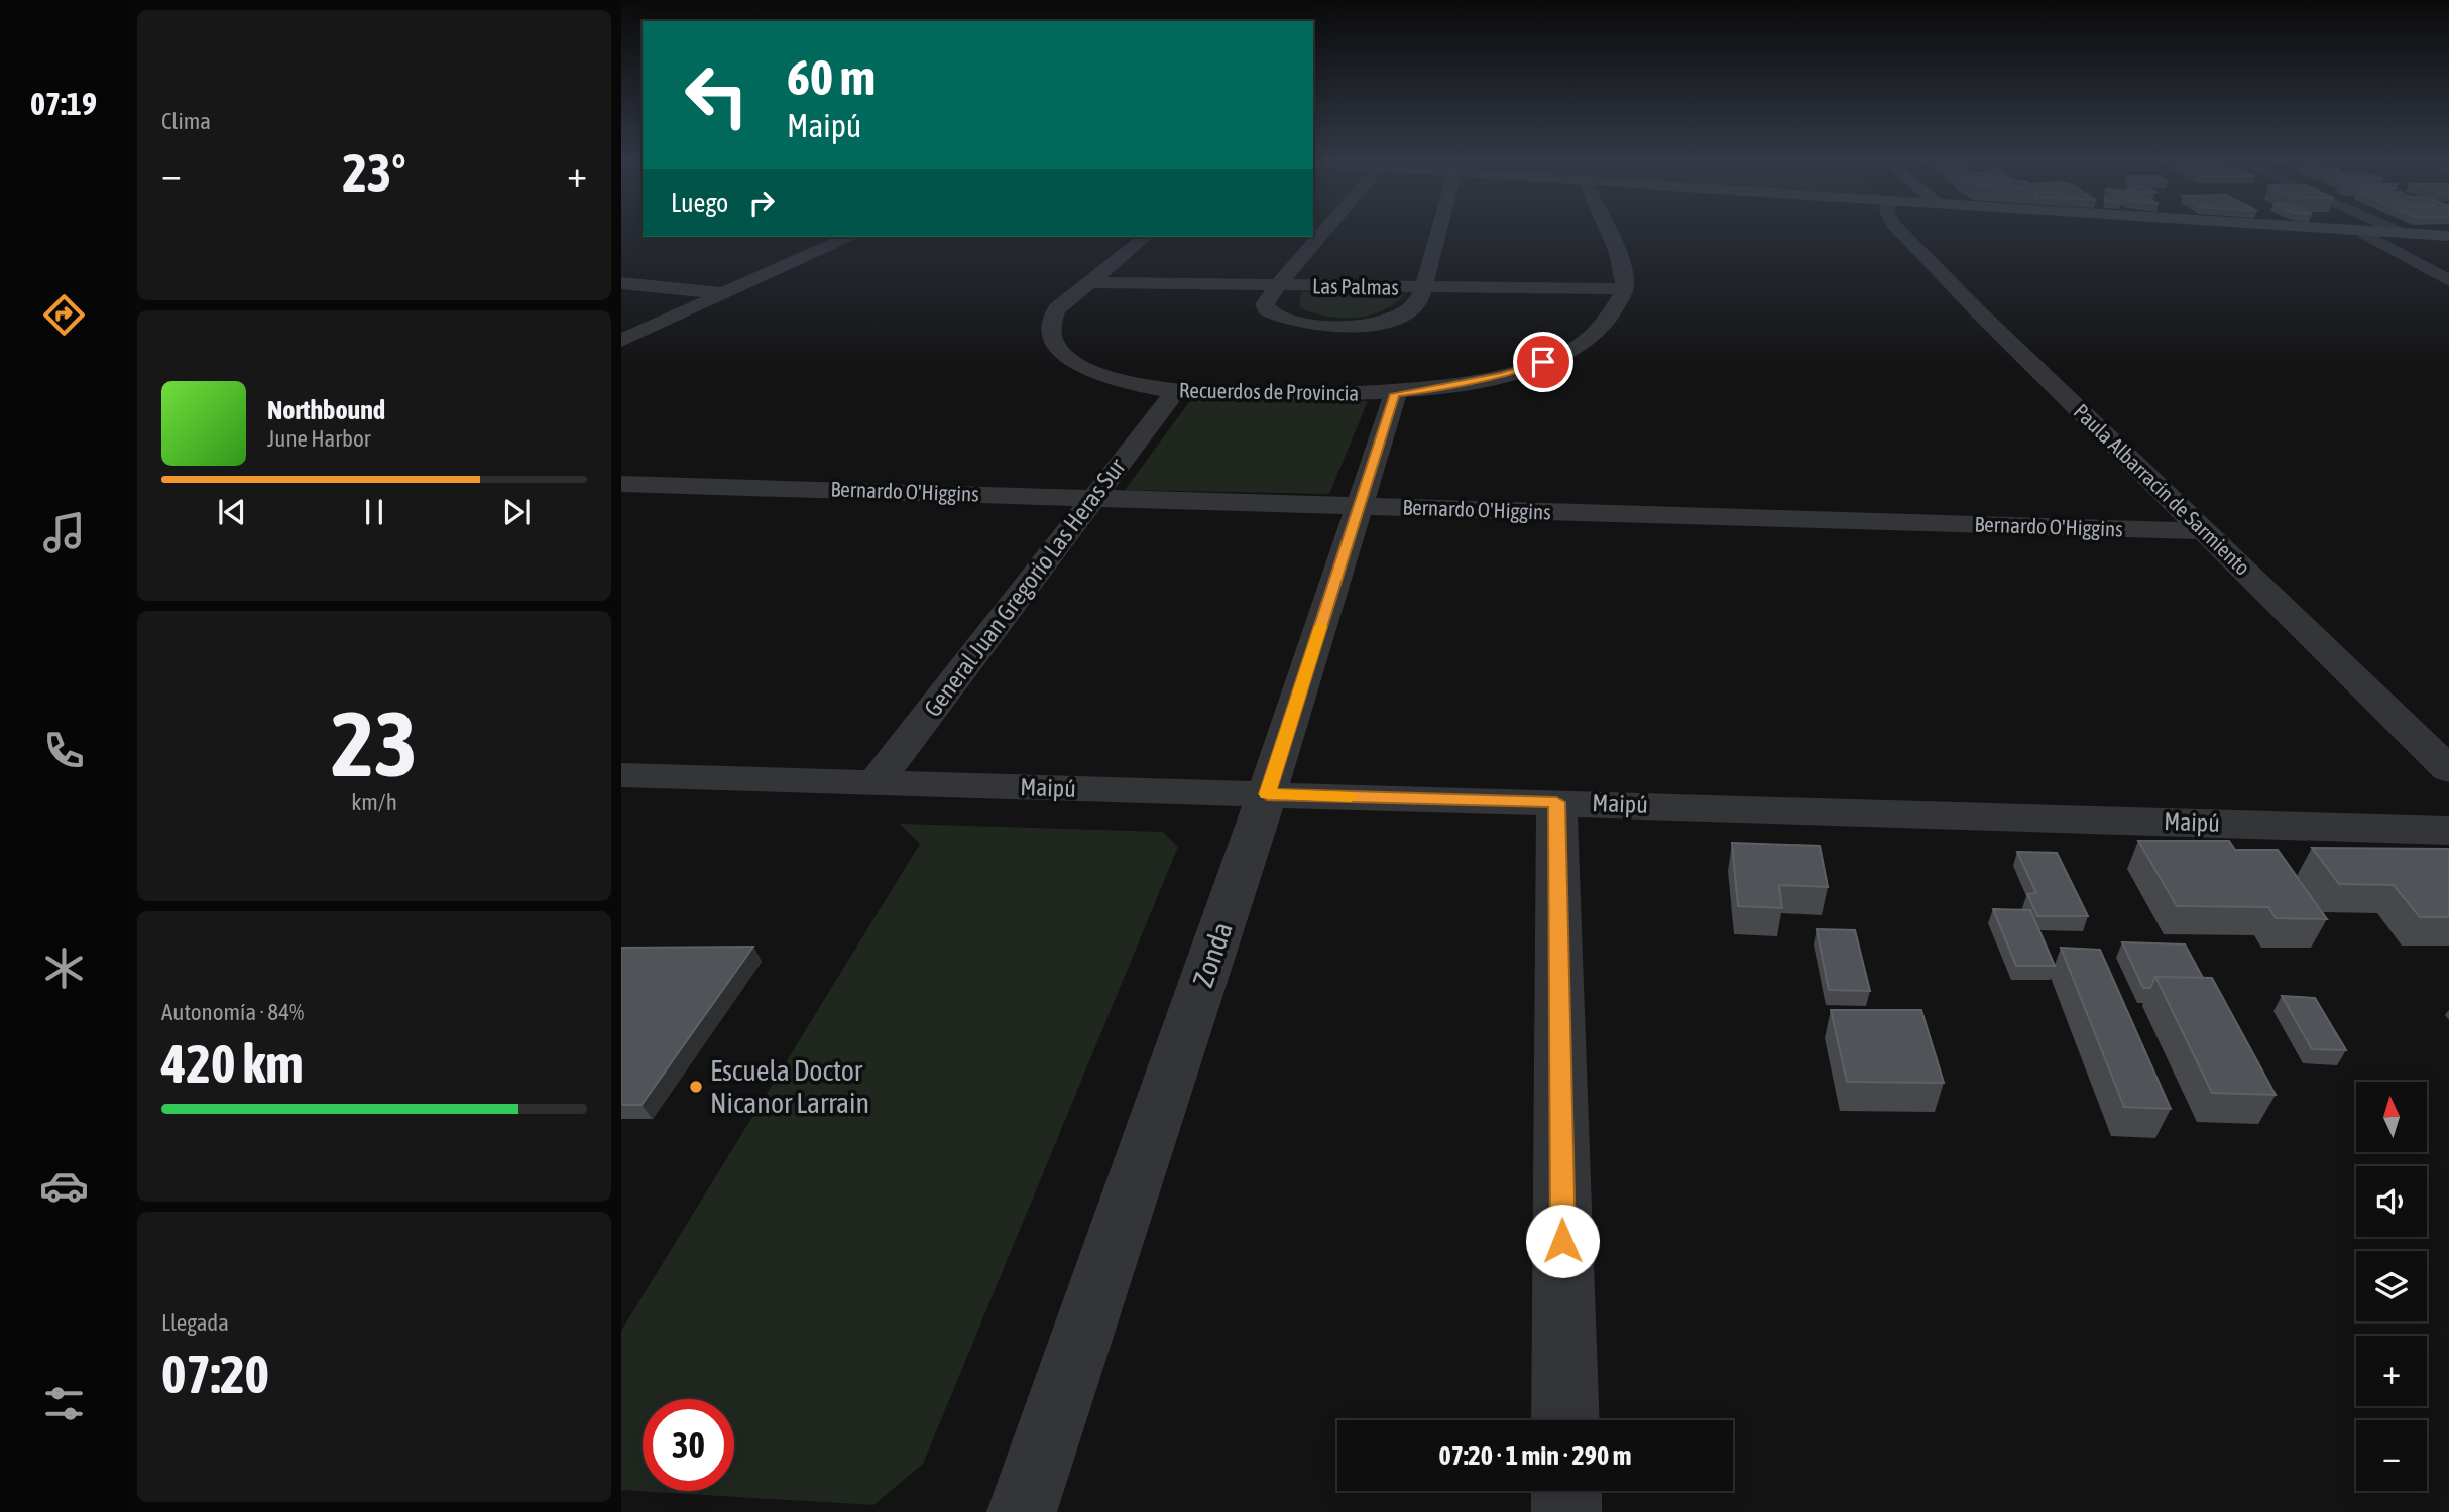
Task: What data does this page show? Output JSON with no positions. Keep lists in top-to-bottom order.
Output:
{
  "streets": {
    "street": [
      "Las Palmas",
      "Recuerdos de Provincia",
      "Paula Albarracín de Sarmiento",
      "Bernardo O'Higgins",
      "General Juan Gregorio Las Heras Sur",
      "Maipú",
      "Zonda"
    ]
  },
  "crossings": [
    ["Las Palmas", "Recuerdos de Provincia"],
    ["Recuerdos de Provincia", "General Juan Gregorio Las Heras Sur"],
    ["Recuerdos de Provincia", "Zonda"],
    ["Paula Albarracín de Sarmiento", "Bernardo O'Higgins"],
    ["Bernardo O'Higgins", "General Juan Gregorio Las Heras Sur"],
    ["Bernardo O'Higgins", "Zonda"],
    ["General Juan Gregorio Las Heras Sur", "Maipú"],
    ["Maipú", "Zonda"]
  ],
  "places": ["Escuela Doctor Nicanor Larrain"],
  "north": "top",
  "page": {
    "tabs": "07:19",
    "tile": [
      "Clima",
      ["23", "km/h"],
      ["Autonomía · 84%", "420 km"],
      ["Llegada", "07:20"]
    ],
    "turn": ["60 m", "Maipú"],
    "heat": ["−", "23°", "+"],
    "then": "Luego",
    "song": ["Northbound", "June Harbor"],
    "map_buttons": ["+", "−"],
    "limit": "30",
    "trip": "07:20 · 1 min · 290 m"
  }
}
